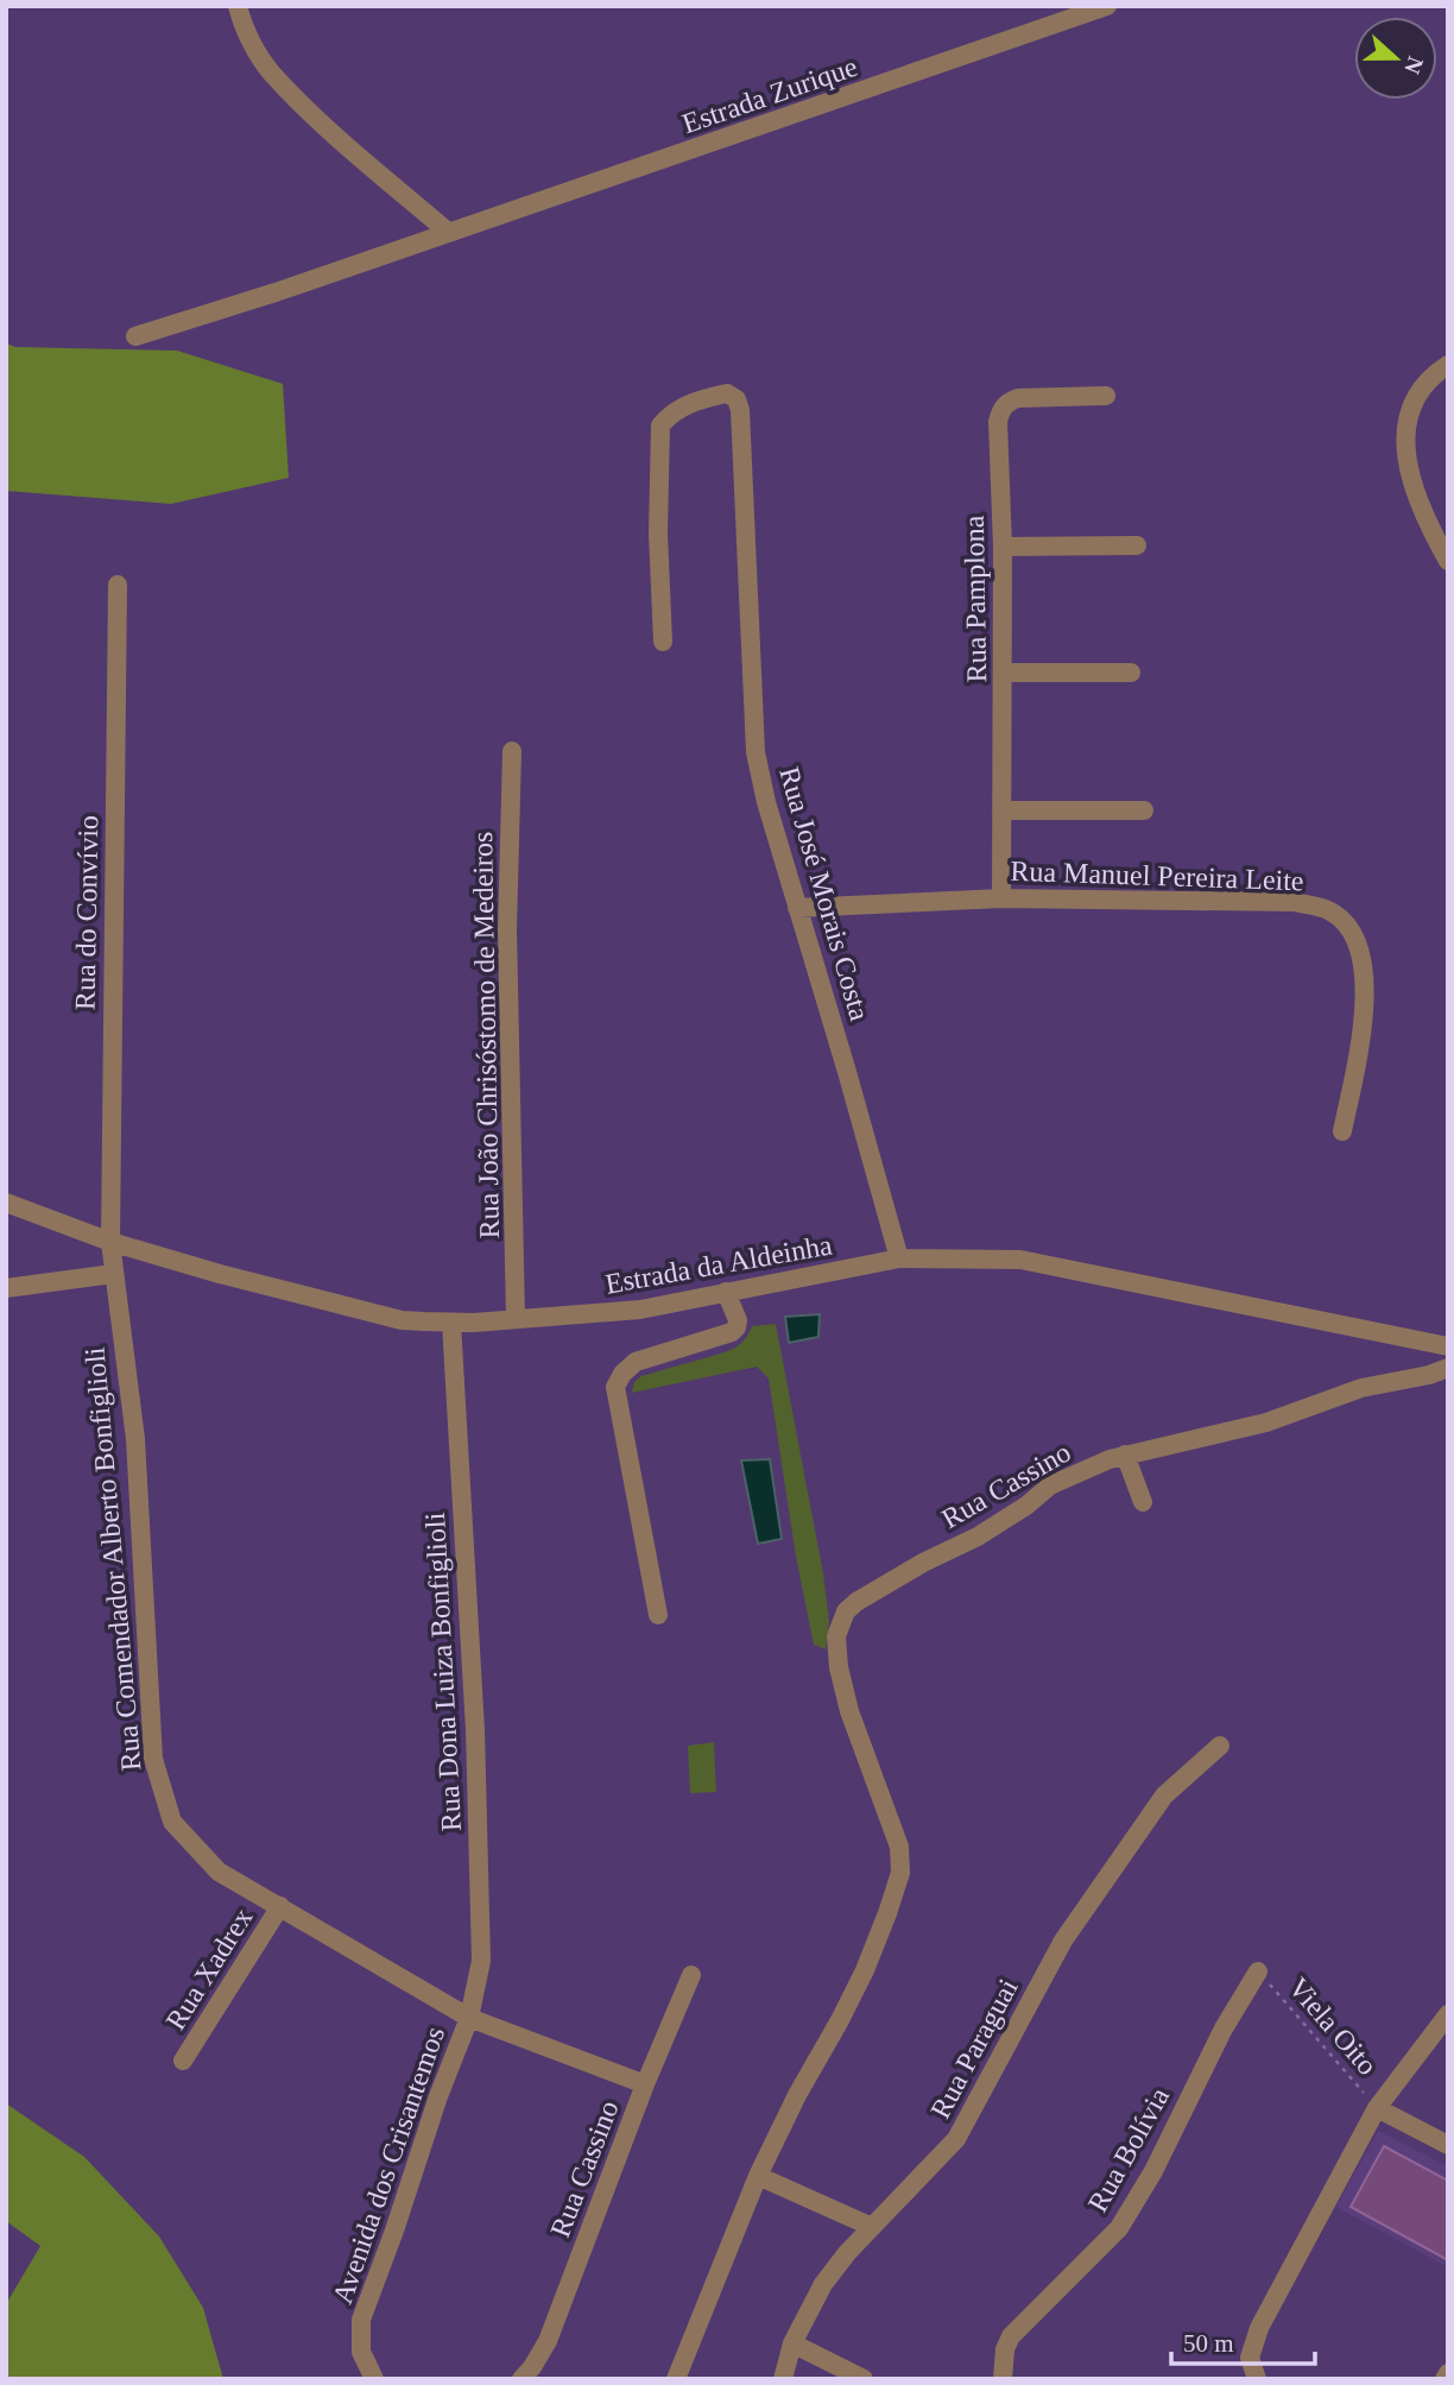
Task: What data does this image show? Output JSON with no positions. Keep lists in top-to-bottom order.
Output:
{
  "streets": {
    "street": [
      "Estrada Zurique",
      "Rua Pamplona",
      "Rua Manuel Pereira Leite",
      "Rua José Morais Costa",
      "Rua do Convívio",
      "Rua João Chrisóstomo de Medeiros",
      "Estrada da Aldeinha",
      "Rua Cassino",
      "Rua Comendador Alberto Bonfiglioli",
      "Rua Dona Luiza Bonfiglioli",
      "Rua Xadrex",
      "Rua Paraguai",
      "Rua Bolívia",
      "Avenida dos Crisantemos"
    ],
    "path": ["Viela Oito"]
  },
  "crossings": [
    ["Rua Pamplona", "Rua Manuel Pereira Leite"],
    ["Rua Manuel Pereira Leite", "Rua José Morais Costa"],
    ["Rua José Morais Costa", "Estrada da Aldeinha"],
    ["Rua do Convívio", "Estrada da Aldeinha"],
    ["Rua do Convívio", "Rua Comendador Alberto Bonfiglioli"],
    ["Rua João Chrisóstomo de Medeiros", "Estrada da Aldeinha"],
    ["Estrada da Aldeinha", "Rua Comendador Alberto Bonfiglioli"],
    ["Estrada da Aldeinha", "Rua Dona Luiza Bonfiglioli"],
    ["Rua Cassino", "Rua Comendador Alberto Bonfiglioli"],
    ["Rua Comendador Alberto Bonfiglioli", "Rua Dona Luiza Bonfiglioli"],
    ["Rua Comendador Alberto Bonfiglioli", "Rua Xadrex"],
    ["Rua Comendador Alberto Bonfiglioli", "Avenida dos Crisantemos"],
    ["Rua Dona Luiza Bonfiglioli", "Avenida dos Crisantemos"],
    ["Viela Oito", "Rua Bolívia"]
  ],
  "scale_bar": "50 m",
  "north": "right"
}
